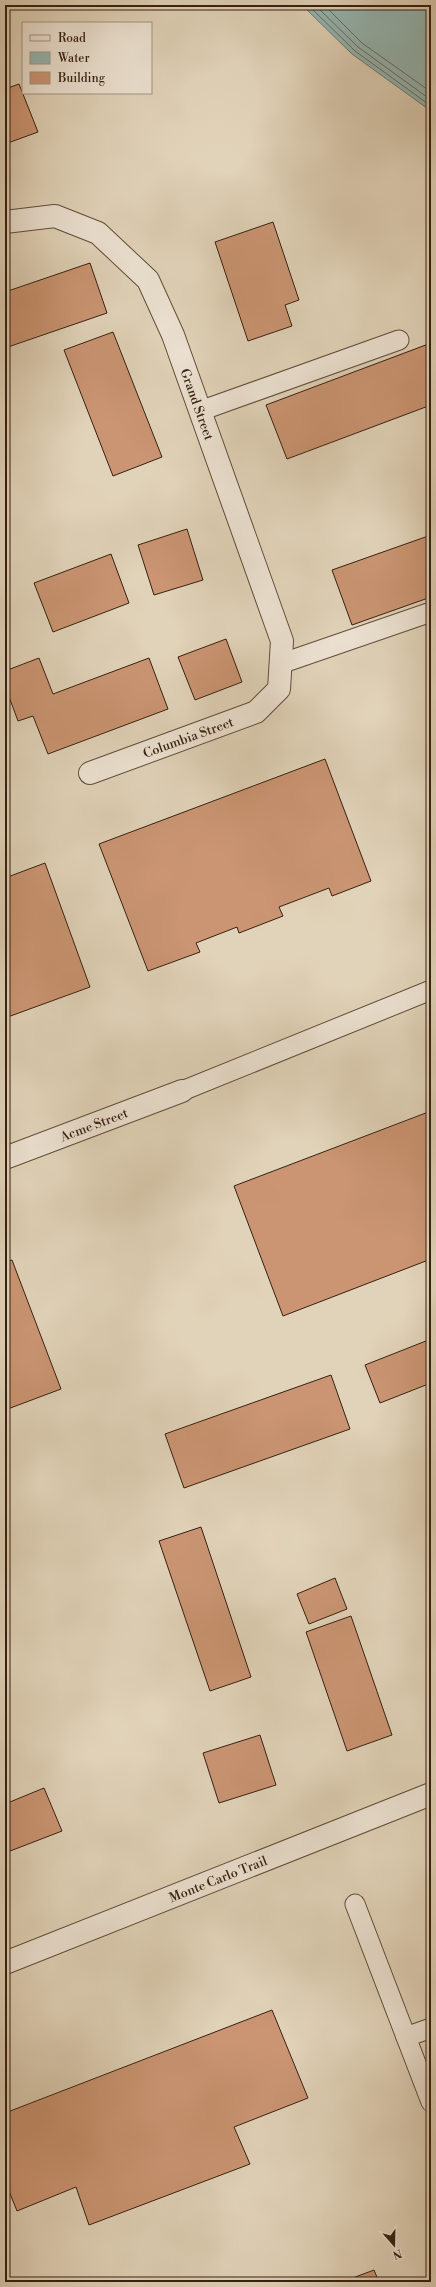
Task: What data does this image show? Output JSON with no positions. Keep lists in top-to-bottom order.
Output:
{
  "streets": {
    "street": [
      "Grand Street",
      "Columbia Street",
      "Acme Street",
      "Monte Carlo Trail"
    ]
  },
  "crossings": [
    ["Grand Street", "Columbia Street"]
  ],
  "legend": ["Road", "Water", "Building"],
  "north": "bottom"
}
